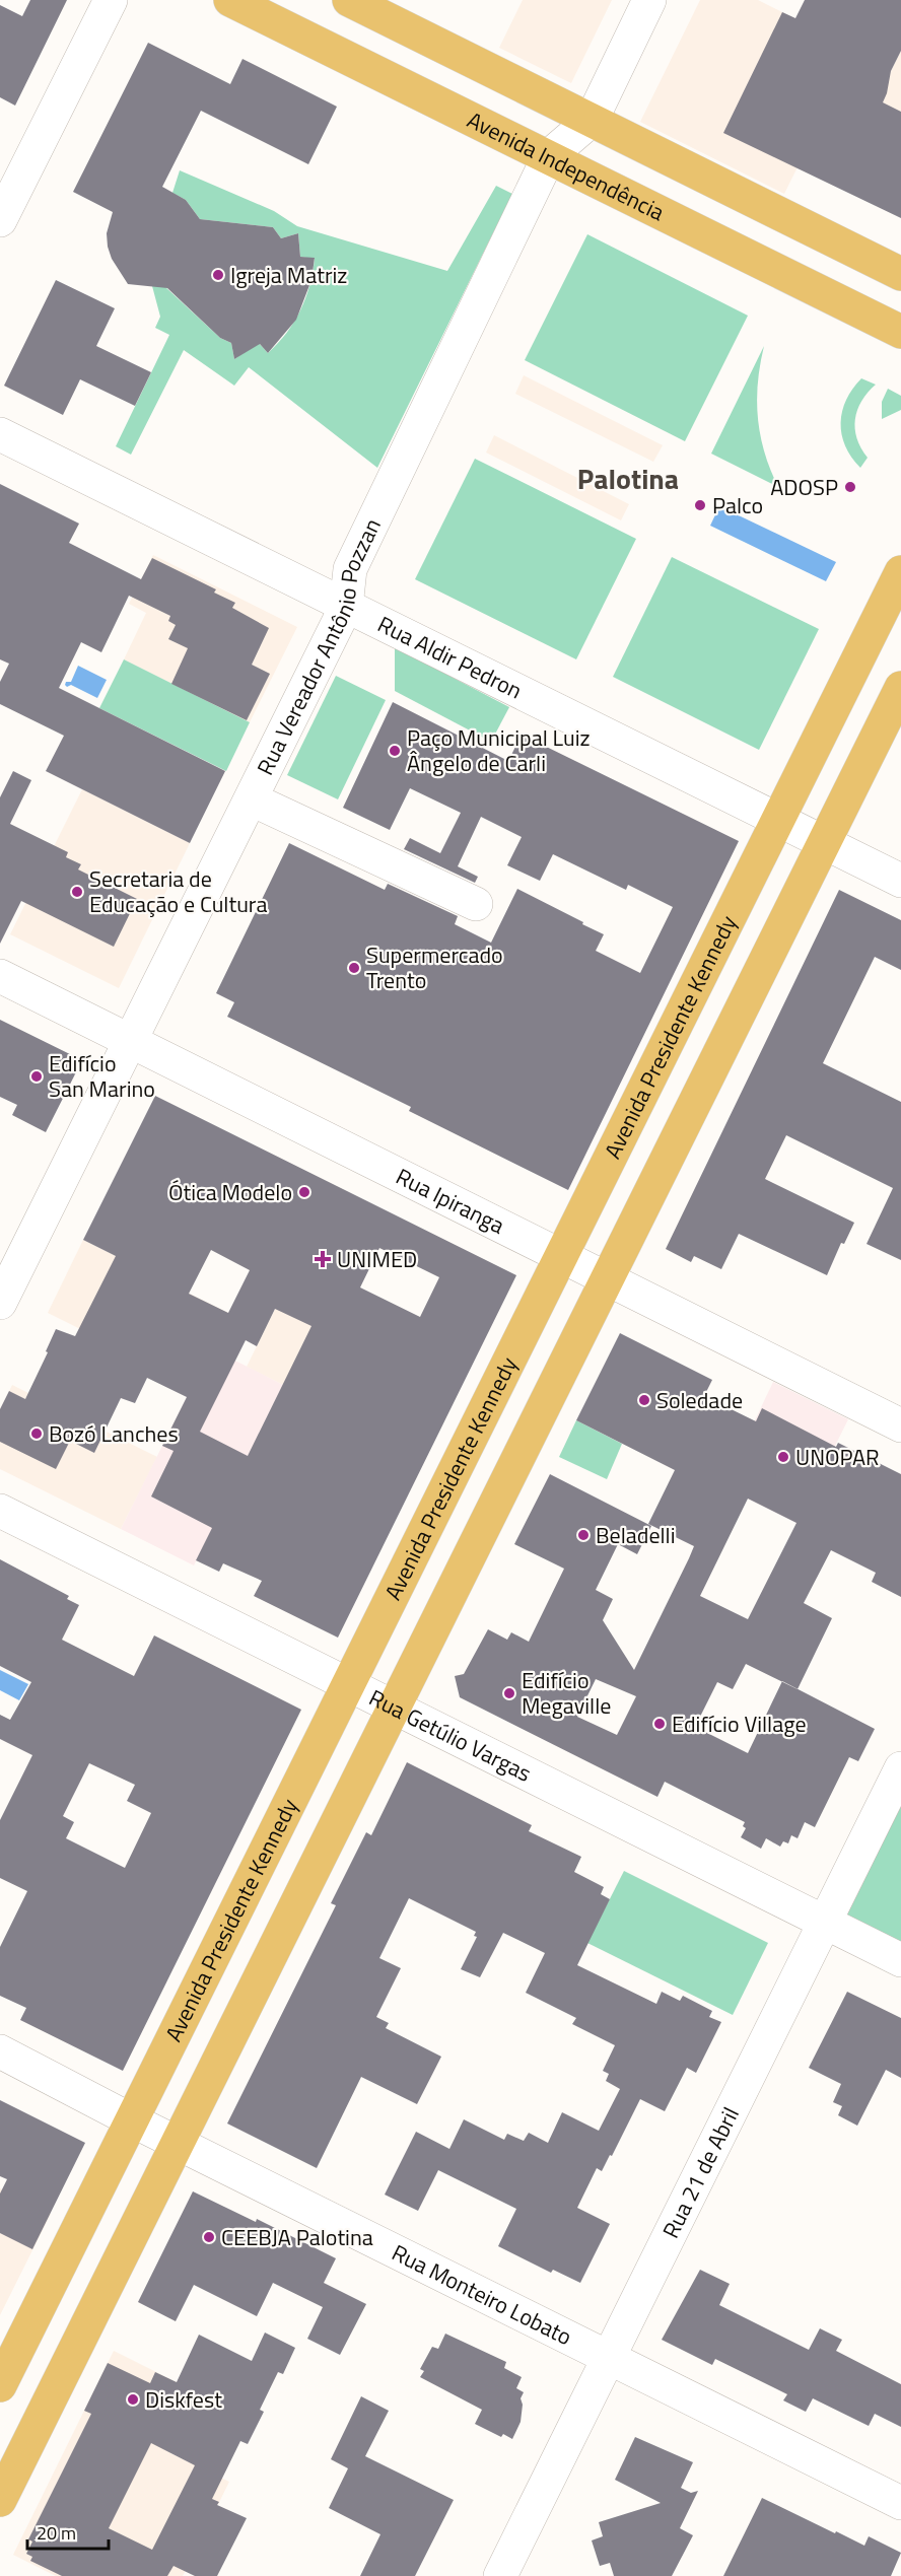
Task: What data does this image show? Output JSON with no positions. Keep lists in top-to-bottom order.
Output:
{
  "streets": {
    "main road": ["Avenida Independência", "Avenida Presidente Kennedy"],
    "street": [
      "Rua Vereador Antônio Pozzan",
      "Rua Aldir Pedron",
      "Rua Ipiranga",
      "Rua Getúlio Vargas",
      "Rua 21 de Abril",
      "Rua Monteiro Lobato"
    ]
  },
  "crossings": [
    ["Avenida Independência", "Rua Vereador Antônio Pozzan"],
    ["Rua Vereador Antônio Pozzan", "Rua Aldir Pedron"],
    ["Rua Vereador Antônio Pozzan", "Rua Ipiranga"],
    ["Rua Aldir Pedron", "Avenida Presidente Kennedy"],
    ["Avenida Presidente Kennedy", "Rua Ipiranga"],
    ["Avenida Presidente Kennedy", "Rua Getúlio Vargas"],
    ["Avenida Presidente Kennedy", "Rua Monteiro Lobato"],
    ["Rua Getúlio Vargas", "Rua 21 de Abril"],
    ["Rua 21 de Abril", "Rua Monteiro Lobato"]
  ],
  "districts": ["Palotina"],
  "places": {
    "other": [
      "Igreja Matriz",
      "ADOSP",
      "Palco",
      "Paço Municipal Luiz Ângelo de Carli",
      "Secretaria de Educação e Cultura",
      "Supermercado Trento",
      "Edifício San Marino",
      "Ótica Modelo",
      "Soledade",
      "Bozó Lanches",
      "UNOPAR",
      "Beladelli",
      "Edifício Megaville",
      "Edifício Village",
      "CEEBJA Palotina",
      "Diskfest"
    ],
    "health": ["UNIMED"]
  },
  "scale_bar": "20 m"
}
